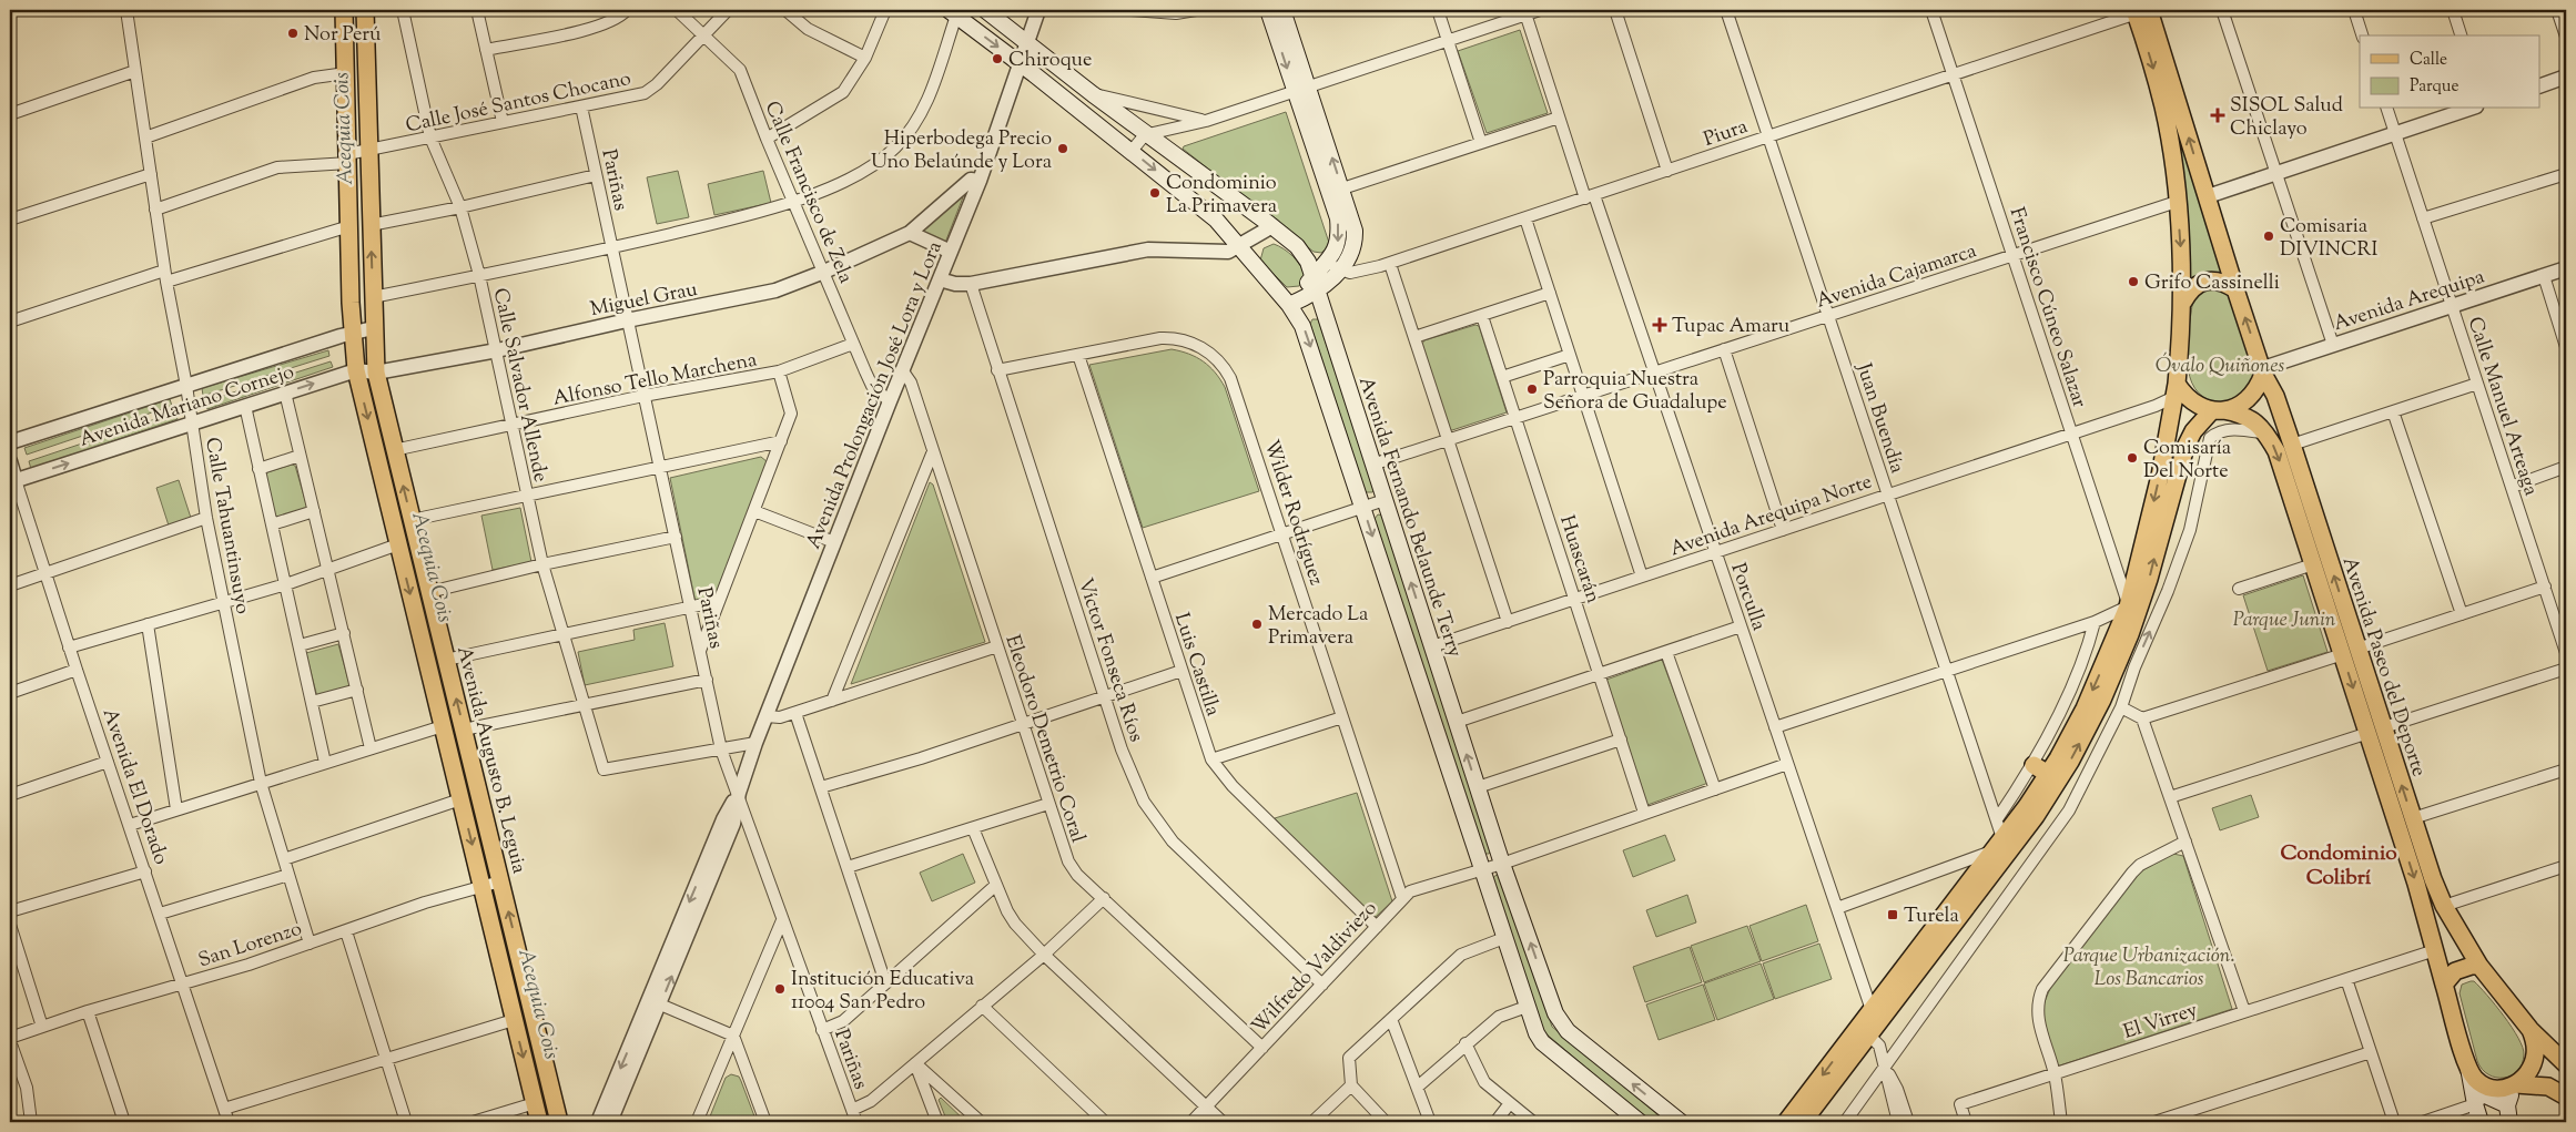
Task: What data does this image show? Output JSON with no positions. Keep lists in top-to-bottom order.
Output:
{
  "streets": {
    "main road": ["Avenida Fernando Belaunde Terry", "Avenida Paseo del Deporte", "Avenida Augusto B. Leguia"],
    "street": [
      "Calle José Santos Chocano",
      "Piura",
      "Pariñas",
      "Calle Francisco de Zela",
      "Avenida Cajamarca",
      "Miguel Grau",
      "Avenida Arequipa",
      "Francisco Cúneo Salazar",
      "Alfonso Tello Marchena",
      "Calle Salvador Allende",
      "Avenida Prolongación José Lora y Lora",
      "Avenida Mariano Cornejo",
      "Calle Manuel Arteaga",
      "Juan Buendía",
      "Wilder Rodríguez",
      "Avenida Arequipa Norte",
      "Calle Tahuantinsuyo",
      "Huascarán",
      "Porculla",
      "Víctor Fonseca Ríos",
      "Luis Castilla",
      "Eleodoro Demetrio Coral",
      "Avenida El Dorado",
      "San Lorenzo",
      "Wilfredo Valdiviezo",
      "El Virrey"
    ]
  },
  "crossings": [
    ["Calle José Santos Chocano", "Pariñas"],
    ["Calle José Santos Chocano", "Calle Francisco de Zela"],
    ["Calle José Santos Chocano", "Calle Salvador Allende"],
    ["Calle José Santos Chocano", "Calle Tahuantinsuyo"],
    ["Calle José Santos Chocano", "Avenida Augusto B. Leguia"],
    ["Piura", "Francisco Cúneo Salazar"],
    ["Piura", "Juan Buendía"],
    ["Piura", "Porculla"],
    ["Pariñas", "Miguel Grau"],
    ["Pariñas", "Alfonso Tello Marchena"],
    ["Pariñas", "Calle Salvador Allende"],
    ["Pariñas", "Avenida Prolongación José Lora y Lora"],
    ["Calle Francisco de Zela", "Miguel Grau"],
    ["Calle Francisco de Zela", "Alfonso Tello Marchena"],
    ["Calle Francisco de Zela", "Avenida Prolongación José Lora y Lora"],
    ["Avenida Cajamarca", "Francisco Cúneo Salazar"],
    ["Avenida Cajamarca", "Juan Buendía"],
    ["Avenida Cajamarca", "Avenida Fernando Belaunde Terry"],
    ["Avenida Cajamarca", "Huascarán"],
    ["Avenida Cajamarca", "Porculla"],
    ["Miguel Grau", "Calle Salvador Allende"],
    ["Miguel Grau", "Avenida Prolongación José Lora y Lora"],
    ["Miguel Grau", "Avenida Mariano Cornejo"],
    ["Miguel Grau", "Avenida Augusto B. Leguia"],
    ["Avenida Arequipa", "Calle Manuel Arteaga"],
    ["Avenida Arequipa", "Avenida Paseo del Deporte"],
    ["Francisco Cúneo Salazar", "Avenida Arequipa Norte"],
    ["Alfonso Tello Marchena", "Calle Salvador Allende"],
    ["Alfonso Tello Marchena", "Avenida Augusto B. Leguia"],
    ["Avenida Prolongación José Lora y Lora", "Avenida Fernando Belaunde Terry"],
    ["Avenida Prolongación José Lora y Lora", "Eleodoro Demetrio Coral"],
    ["Avenida Mariano Cornejo", "Calle Tahuantinsuyo"],
    ["Avenida Mariano Cornejo", "Avenida Augusto B. Leguia"],
    ["Avenida Mariano Cornejo", "Avenida El Dorado"],
    ["Juan Buendía", "Avenida Arequipa Norte"],
    ["Wilder Rodríguez", "Víctor Fonseca Ríos"],
    ["Wilder Rodríguez", "Luis Castilla"],
    ["Wilder Rodríguez", "Wilfredo Valdiviezo"],
    ["Avenida Arequipa Norte", "Avenida Fernando Belaunde Terry"],
    ["Avenida Arequipa Norte", "Huascarán"],
    ["Avenida Arequipa Norte", "Porculla"],
    ["Avenida Fernando Belaunde Terry", "Wilfredo Valdiviezo"],
    ["Calle Tahuantinsuyo", "San Lorenzo"],
    ["Huascarán", "Wilfredo Valdiviezo"],
    ["Porculla", "Wilfredo Valdiviezo"],
    ["Víctor Fonseca Ríos", "Wilfredo Valdiviezo"],
    ["Luis Castilla", "Wilfredo Valdiviezo"],
    ["Avenida Paseo del Deporte", "El Virrey"],
    ["Eleodoro Demetrio Coral", "Wilfredo Valdiviezo"],
    ["Avenida Augusto B. Leguia", "San Lorenzo"],
    ["Avenida El Dorado", "San Lorenzo"]
  ],
  "districts": ["Condominio Colibrí"],
  "water": ["Acequia Cois"],
  "parks": ["Óvalo Quiñones", "Parque Junin", "Parque Urbanización. Los Bancarios"],
  "places": {
    "other": [
      "Nor Perú",
      "Chiroque",
      "Hiperbodega Precio Uno Belaúnde y Lora",
      "Condominio La Primavera",
      "Comisaria DIVINCRI",
      "Grifo Cassinelli",
      "Parroquia Nuestra Señora de Guadalupe",
      "Comisaría Del Norte",
      "Mercado La Primavera",
      "Institución Educativa 11004 San Pedro"
    ],
    "health": ["SISOL Salud Chiclayo", "Tupac Amaru"],
    "transit": ["Turela"]
  },
  "legend": ["Calle", "Parque"]
}
